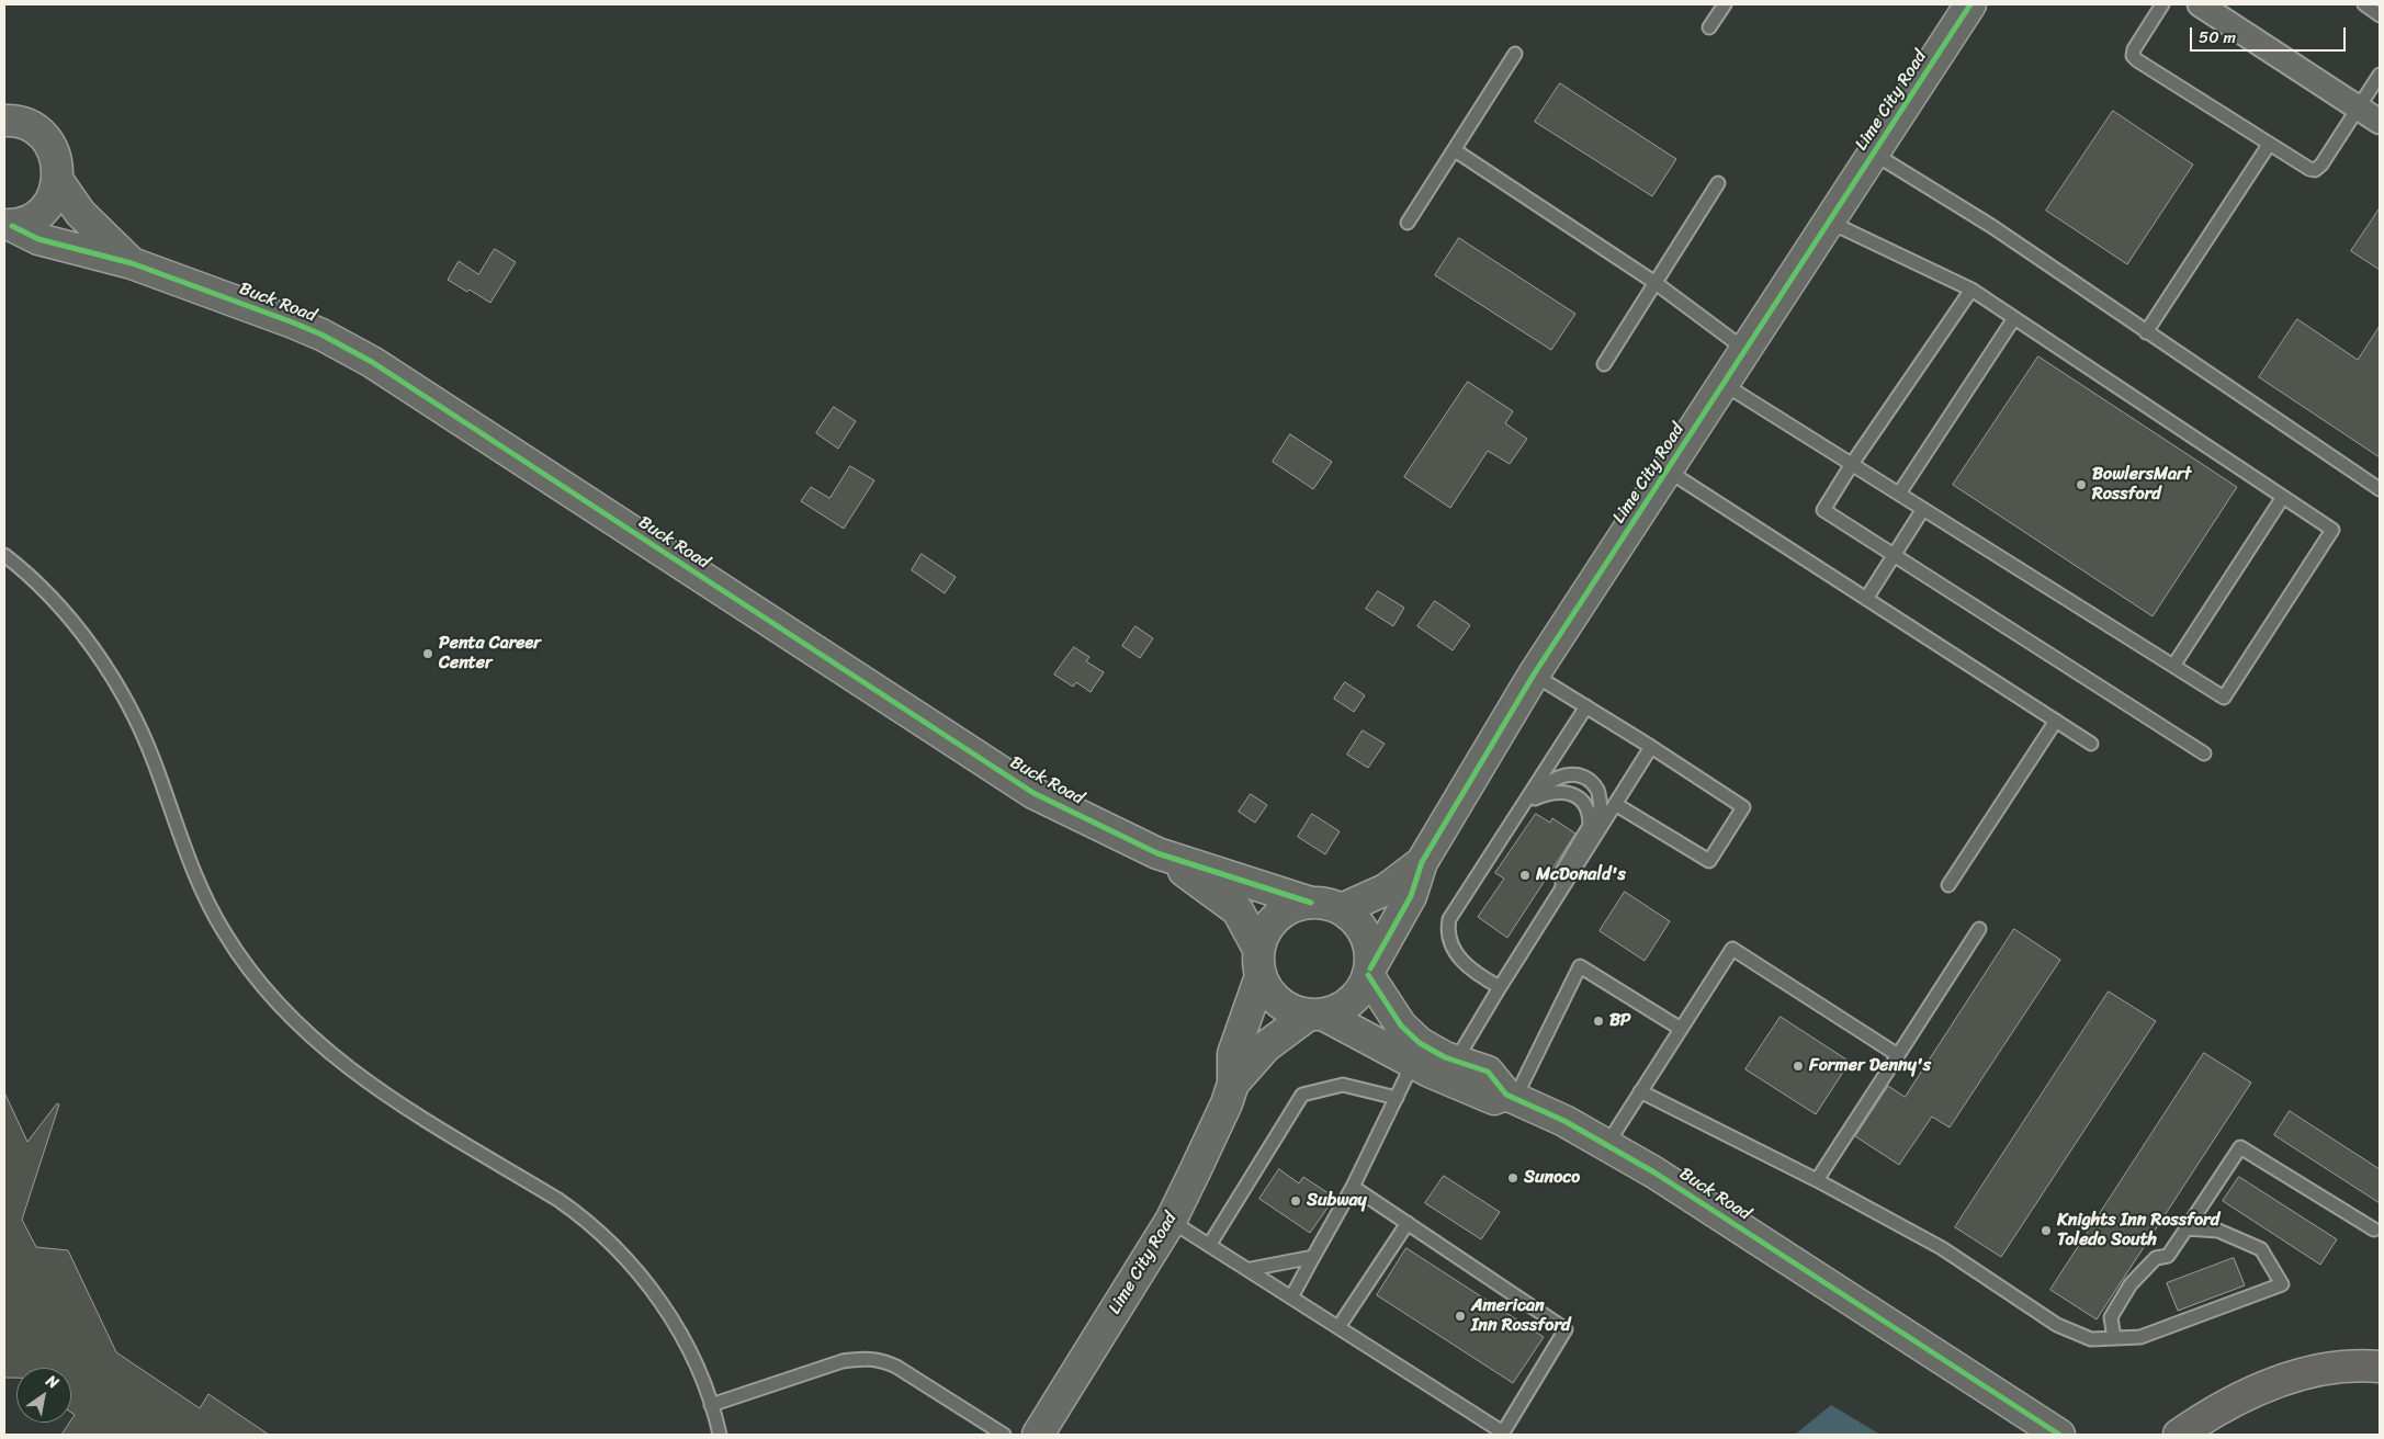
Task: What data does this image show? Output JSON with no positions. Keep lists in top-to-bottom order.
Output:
{
  "streets": {
    "street": ["Lime City Road", "Buck Road"]
  },
  "crossings": [
    ["Lime City Road", "Buck Road"]
  ],
  "places": [
    "BowlersMart Rossford",
    "Penta Career Center",
    "McDonald's",
    "BP",
    "Former Denny's",
    "Sunoco",
    "Subway",
    "Knights Inn Rossford Toledo South",
    "American Inn Rossford"
  ],
  "scale_bar": "50 m",
  "north": "top right"
}
